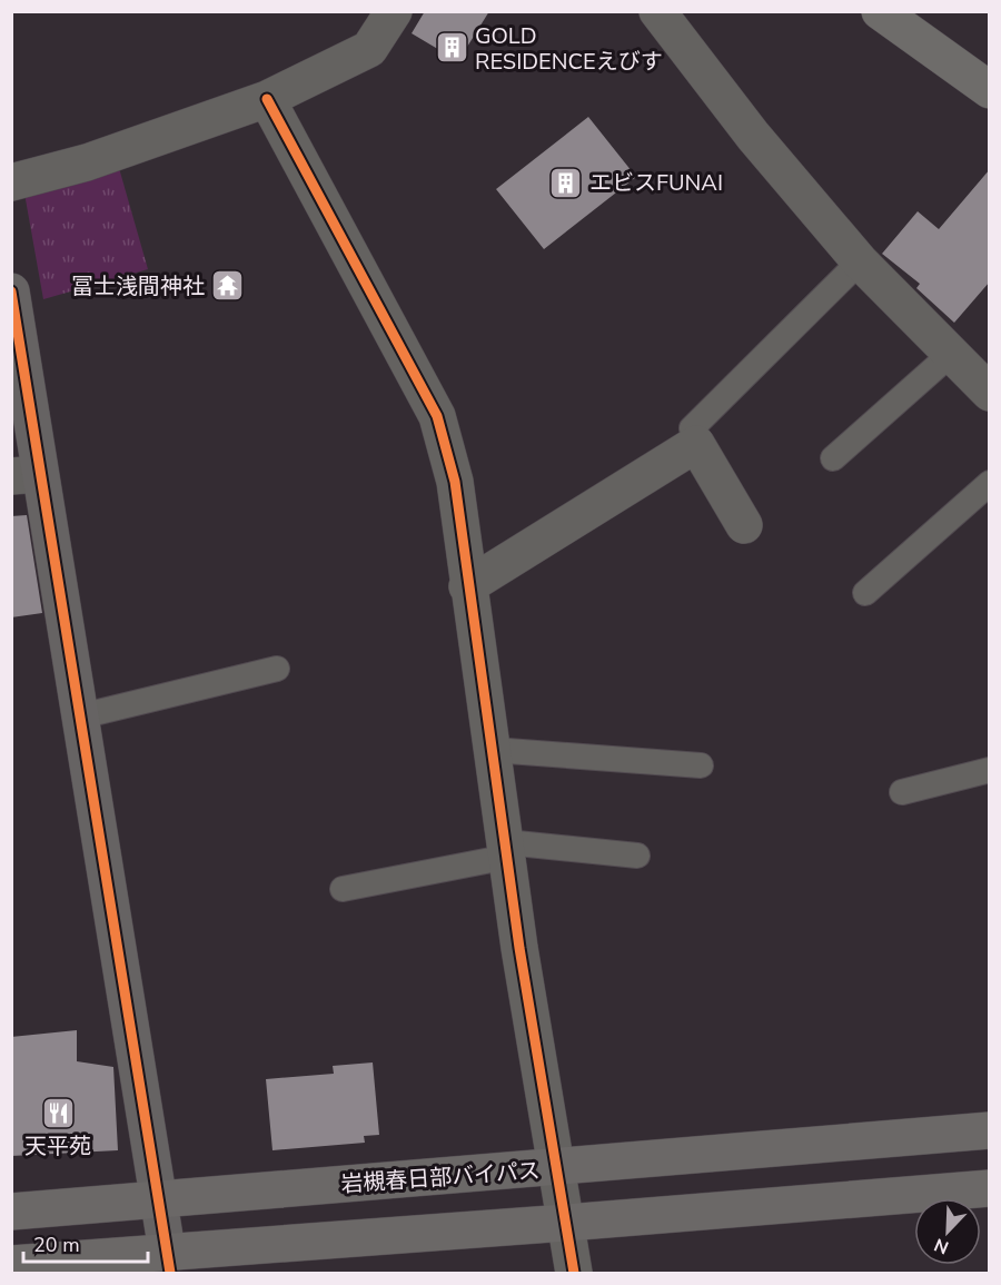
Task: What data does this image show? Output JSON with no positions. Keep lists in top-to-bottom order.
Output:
{
  "streets": {
    "highway": ["岩槻春日部バイパス"]
  },
  "places": {
    "building": ["GOLD RESIDENCEえびす", "エビスFUNAI"],
    "temple": ["冨士浅間神社"],
    "restaurant": ["天平苑"]
  },
  "scale_bar": "20 m",
  "north": "bottom left"
}
